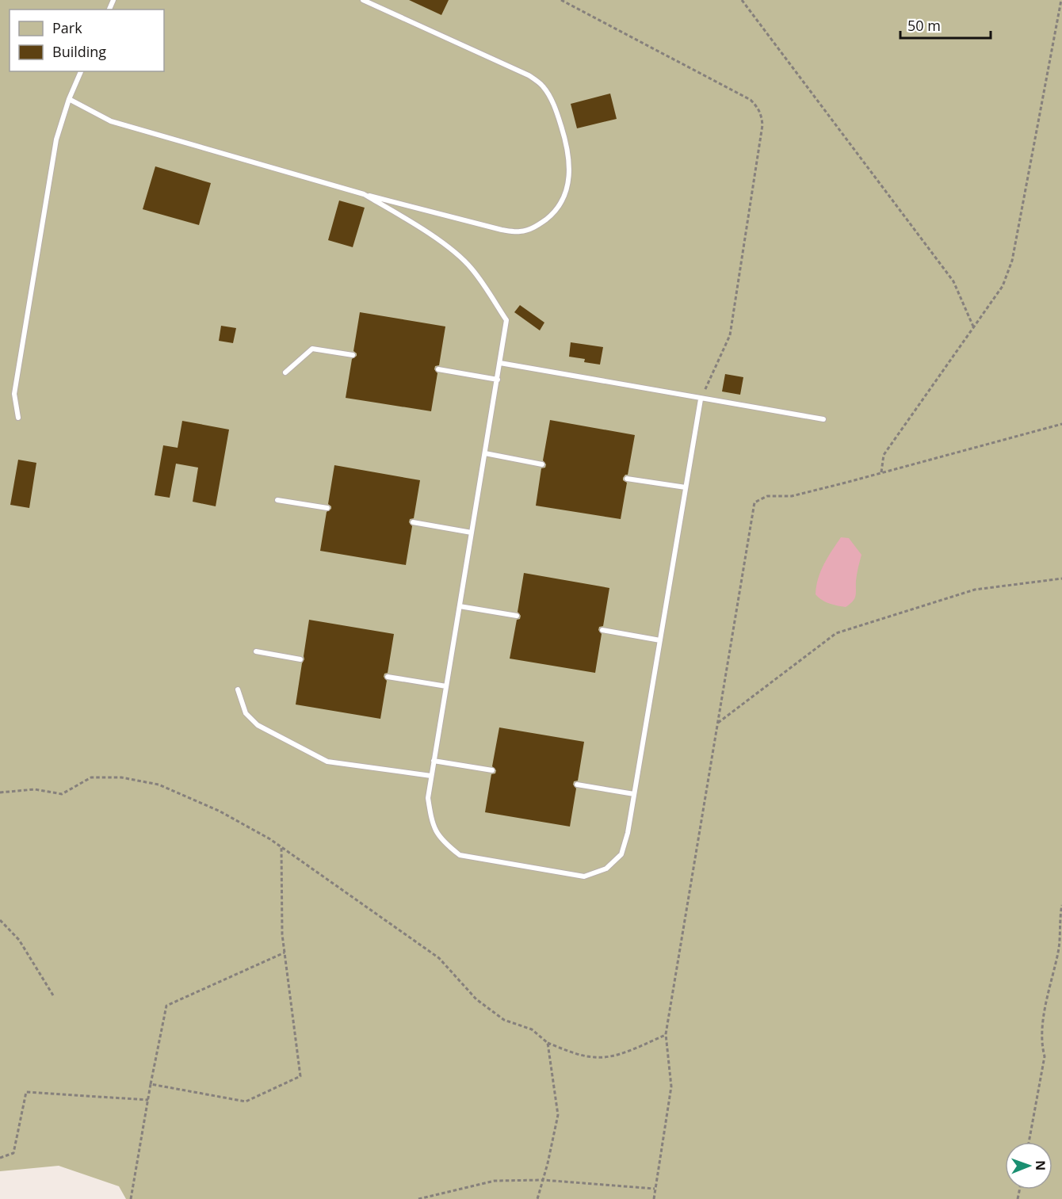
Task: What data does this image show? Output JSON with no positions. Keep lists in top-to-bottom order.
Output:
{
  "legend": ["Park", "Building"],
  "scale_bar": "50 m",
  "north": "right"
}
